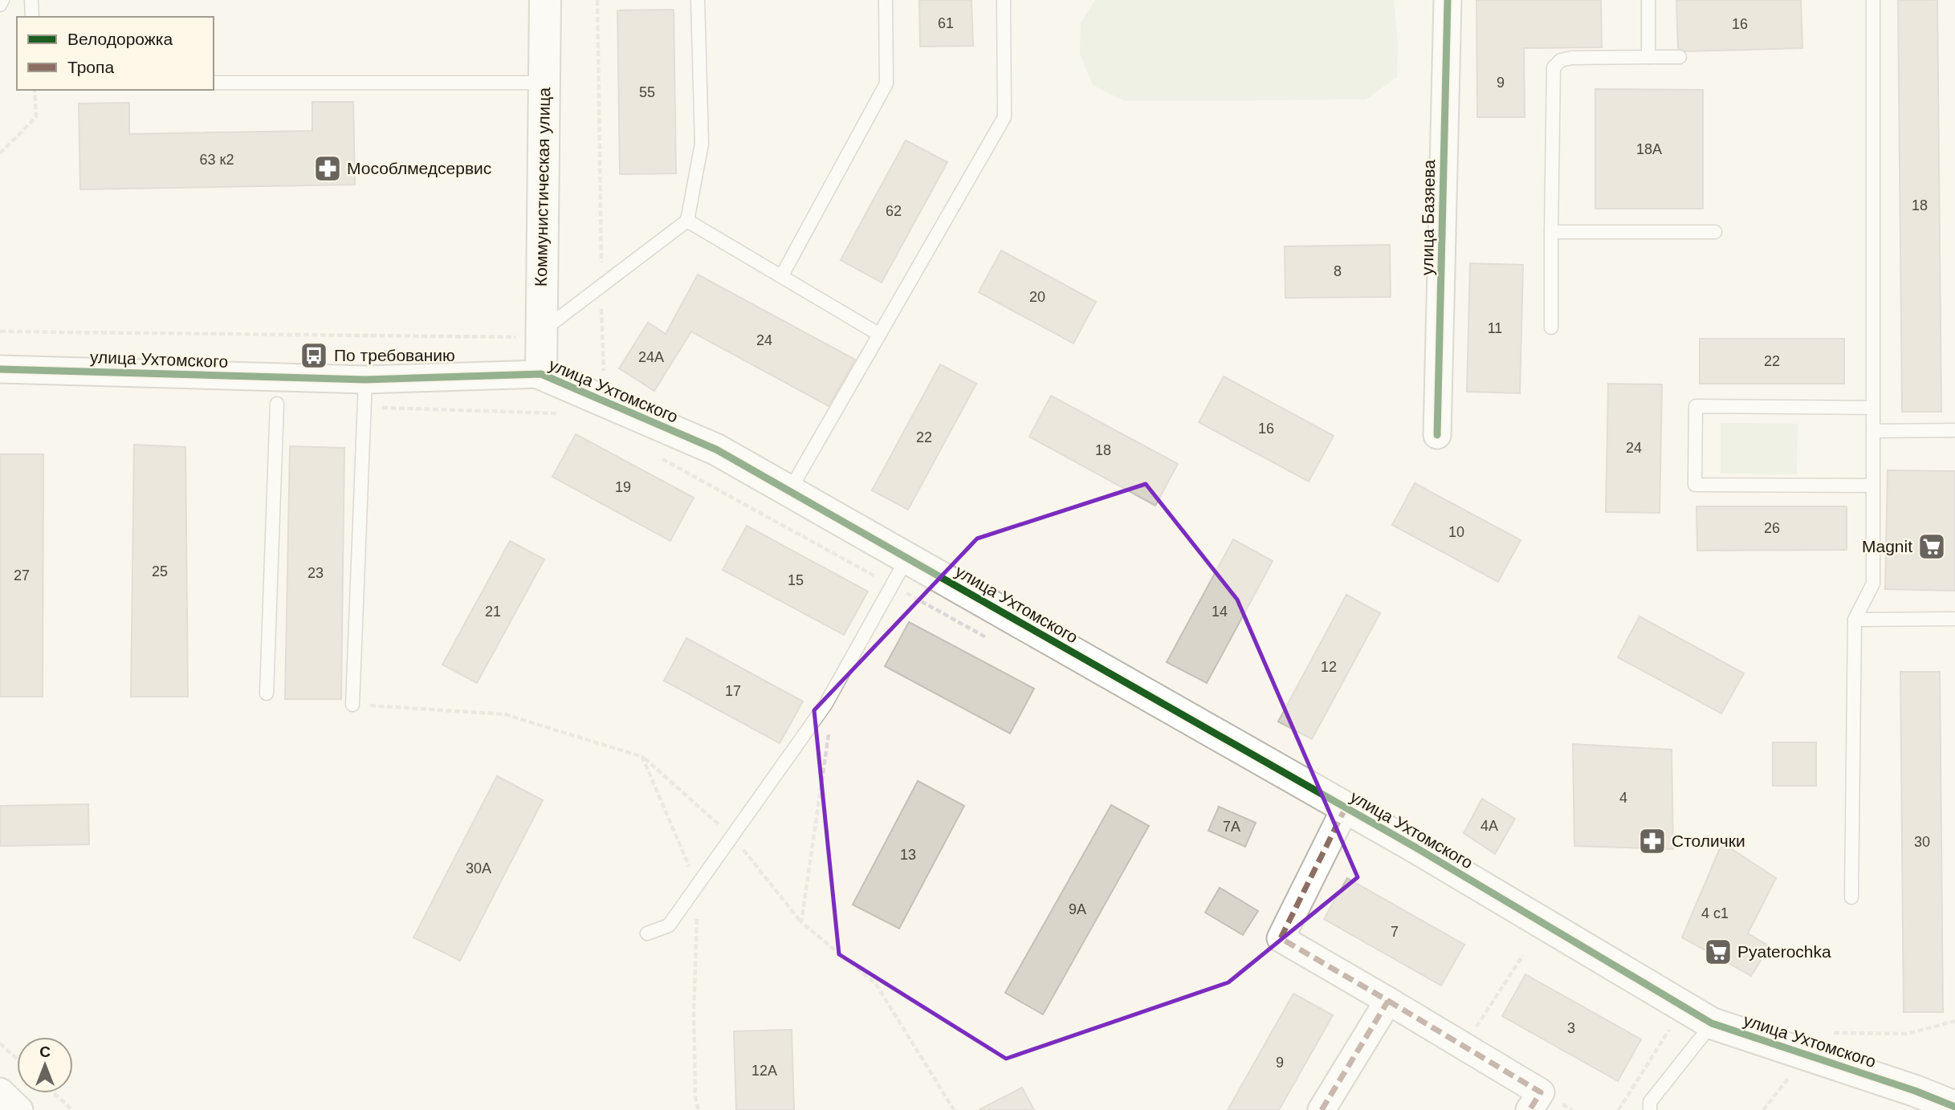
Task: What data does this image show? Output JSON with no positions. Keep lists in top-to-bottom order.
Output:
{
  "streets": {
    "street": ["Коммунистическая улица", "улица Базяева", "улица Ухтомского"]
  },
  "crossings": [
    ["Коммунистическая улица", "улица Ухтомского"]
  ],
  "places": {
    "pharmacy": ["Мособлмедсервис", "Столички"],
    "bus stop": ["По требованию"],
    "supermarket": ["Magnit", "Pyaterochka"]
  },
  "house_numbers": [
    "61",
    "16",
    "9",
    "55",
    "18А",
    "63 к2",
    "18",
    "62",
    "8",
    "20",
    "11",
    "24",
    "24А",
    "22",
    "16",
    "22",
    "24",
    "18",
    "19",
    "26",
    "10",
    "25",
    "23",
    "27",
    "15",
    "21",
    "14",
    "12",
    "17",
    "4",
    "4А",
    "7А",
    "30",
    "13",
    "30А",
    "9А",
    "4 с1",
    "7",
    "3",
    "9",
    "12А"
  ],
  "legend": ["Велодорожка", "Тропа"],
  "north": "top"
}
